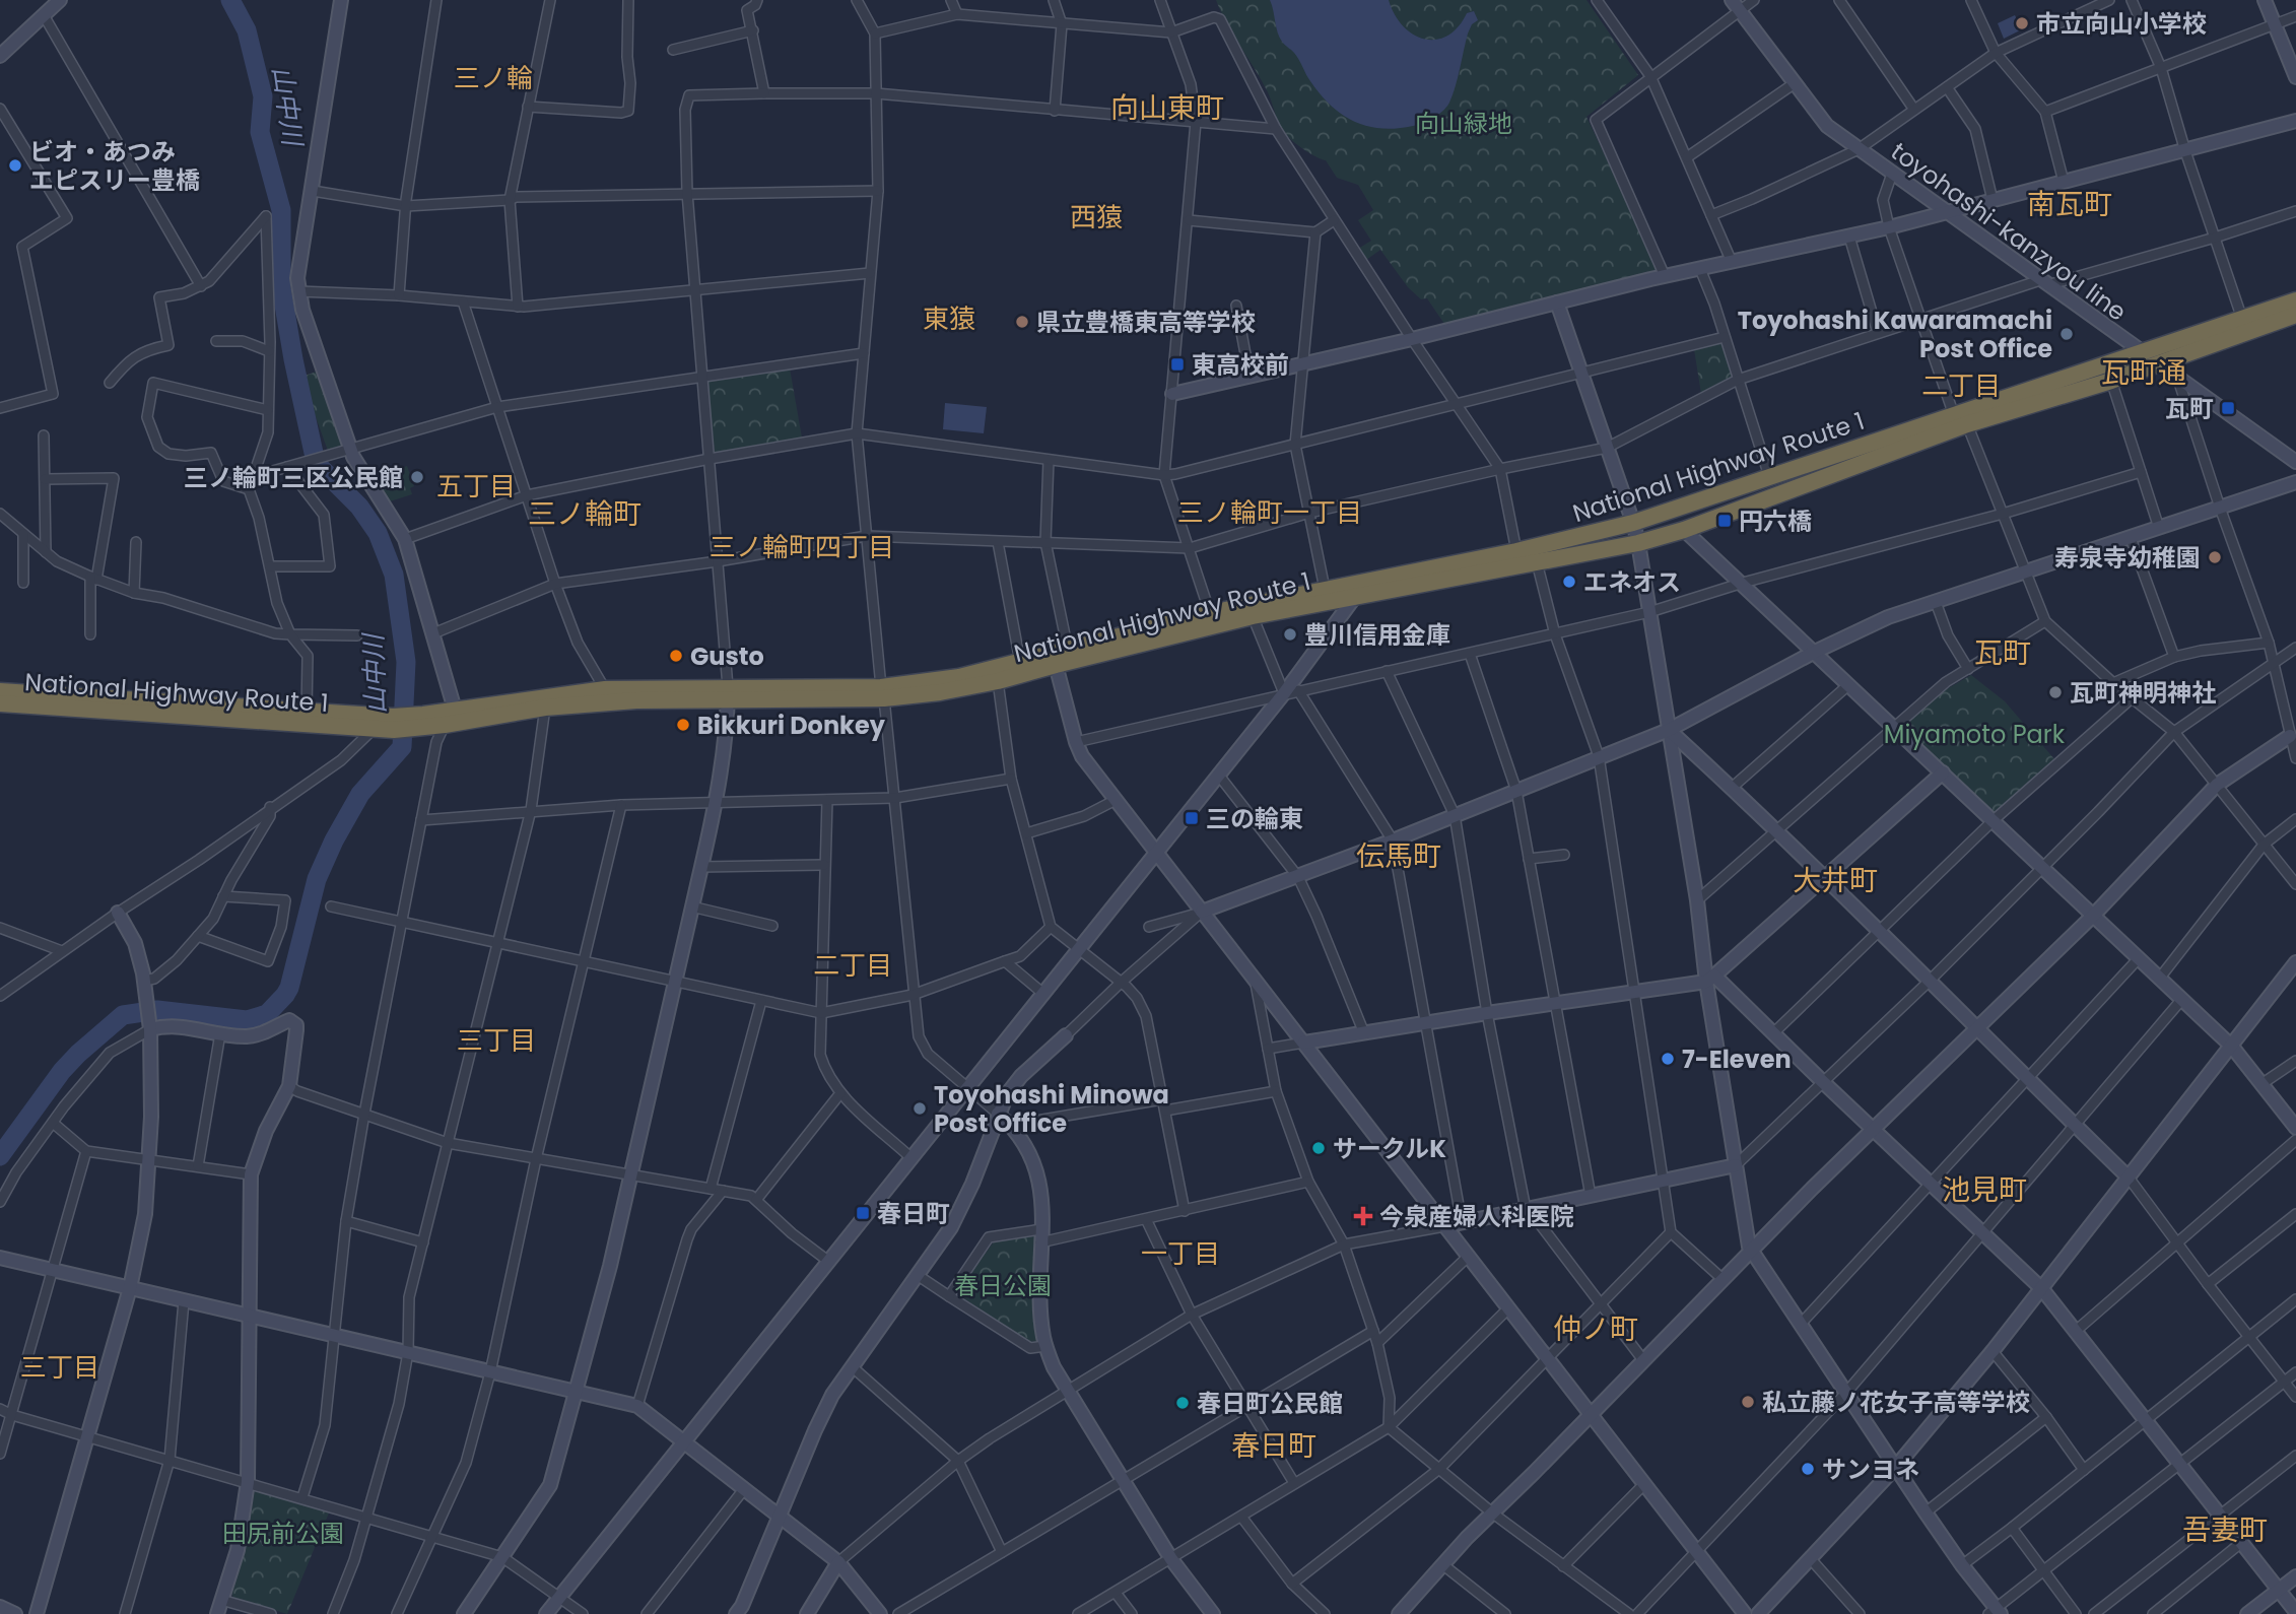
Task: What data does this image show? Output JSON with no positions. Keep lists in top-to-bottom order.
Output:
{
  "streets": {
    "highway": ["National Highway Route 1"],
    "street": ["toyohashi-kanzyou line"]
  },
  "crossings": [
    ["toyohashi-kanzyou line", "National Highway Route 1"]
  ],
  "districts": [
    "三ノ輪",
    "向山東町",
    "南瓦町",
    "西猿",
    "東猿",
    "瓦町通",
    "二丁目",
    "五丁目",
    "三ノ輪町一丁目",
    "三ノ輪町",
    "三ノ輪町四丁目",
    "瓦町",
    "伝馬町",
    "大井町",
    "二丁目",
    "三丁目",
    "池見町",
    "一丁目",
    "仲ノ町",
    "三丁目",
    "春日町",
    "吾妻町"
  ],
  "water": ["山中川"],
  "parks": [
    "向山緑地",
    "Miyamoto Park",
    "春日公園",
    "田尻前公園"
  ],
  "places": {
    "other": [
      "市立向山小学校",
      "ビオ・あつみ エピスリー豊橋",
      "県立豊橋東高等学校",
      "Toyohashi Kawaramachi Post Office",
      "三ノ輪町三区公民館",
      "寿泉寺幼稚園",
      "エネオス",
      "豊川信用金庫",
      "Gusto",
      "瓦町神明神社",
      "Bikkuri Donkey",
      "7-Eleven",
      "Toyohashi Minowa Post Office",
      "サークルK",
      "私立藤ノ花女子高等学校",
      "春日町公民館",
      "サンヨネ"
    ],
    "transit": [
      "東高校前",
      "瓦町",
      "円六橋",
      "三の輪東",
      "春日町"
    ],
    "health": ["今泉産婦人科医院"]
  }
}
